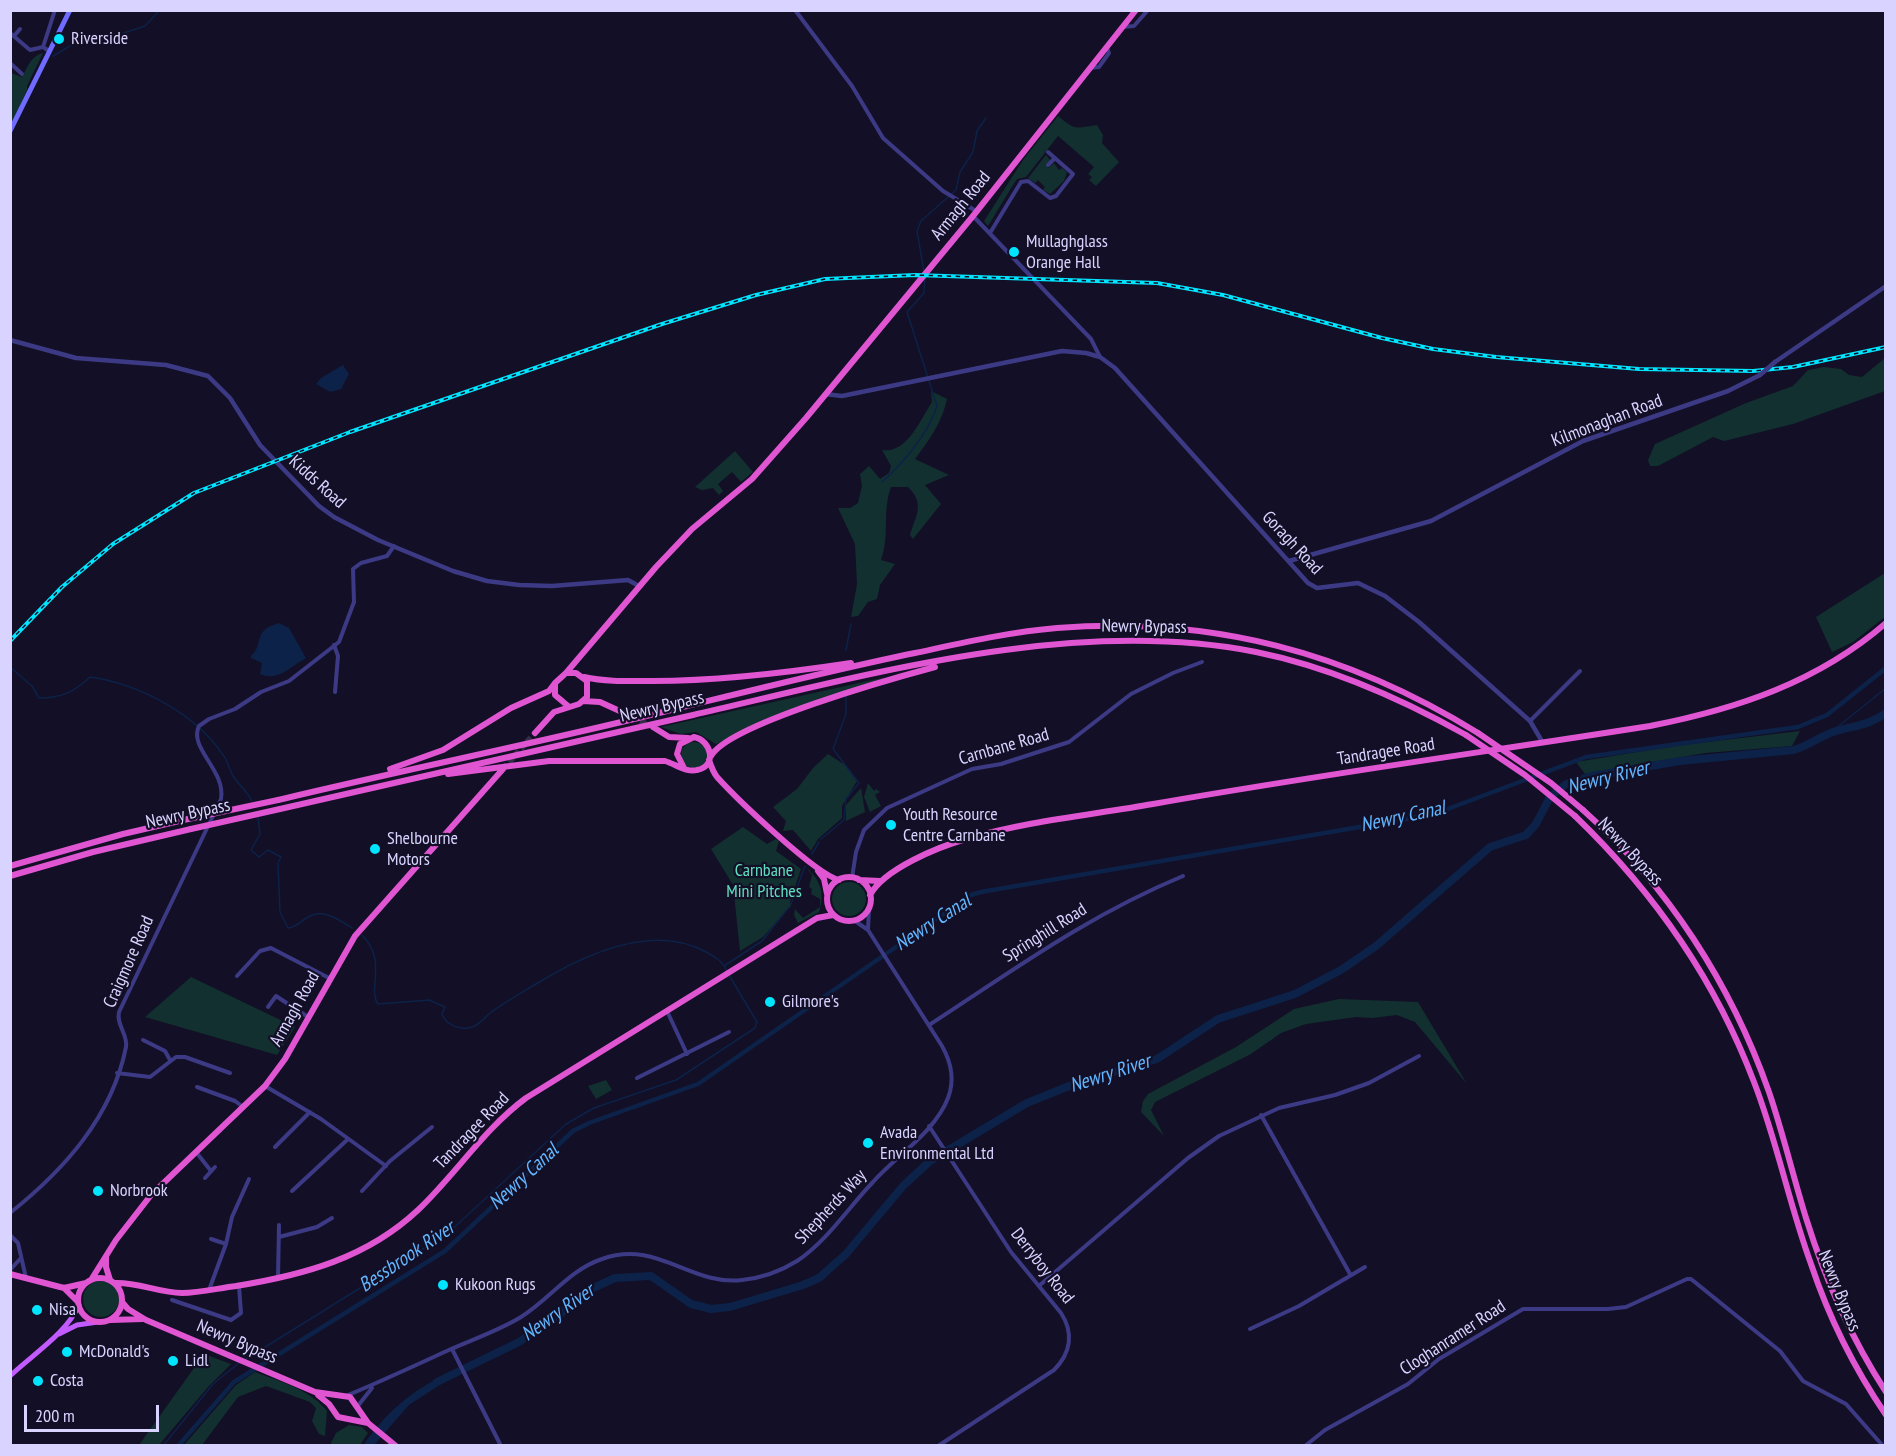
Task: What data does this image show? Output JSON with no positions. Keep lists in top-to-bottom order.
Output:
{
  "streets": {
    "highway": ["Armagh Road", "Newry Bypass", "Tandragee Road"],
    "street": [
      "Kilmonaghan Road",
      "Kidds Road",
      "Goragh Road",
      "Carnbane Road",
      "Springhill Road",
      "Craigmore Road",
      "Shepherds Way",
      "Derryboy Road",
      "Cloghanramer Road"
    ]
  },
  "crossings": [
    ["Armagh Road", "Kidds Road"],
    ["Armagh Road", "Goragh Road"],
    ["Armagh Road", "Tandragee Road"],
    ["Kilmonaghan Road", "Goragh Road"],
    ["Goragh Road", "Tandragee Road"],
    ["Carnbane Road", "Tandragee Road"],
    ["Carnbane Road", "Shepherds Way"],
    ["Tandragee Road", "Shepherds Way"],
    ["Springhill Road", "Shepherds Way"],
    ["Shepherds Way", "Derryboy Road"]
  ],
  "water": ["Newry River", "Newry Canal", "Bessbrook River"],
  "parks": ["Carnbane Mini Pitches"],
  "places": [
    "Riverside",
    "Mullaghglass Orange Hall",
    "Youth Resource Centre Carnbane",
    "Shelbourne Motors",
    "Gilmore's",
    "Avada Environmental Ltd",
    "Norbrook",
    "Kukoon Rugs",
    "Nisa",
    "McDonald's",
    "Lidl",
    "Costa"
  ],
  "scale_bar": "200 m"
}
